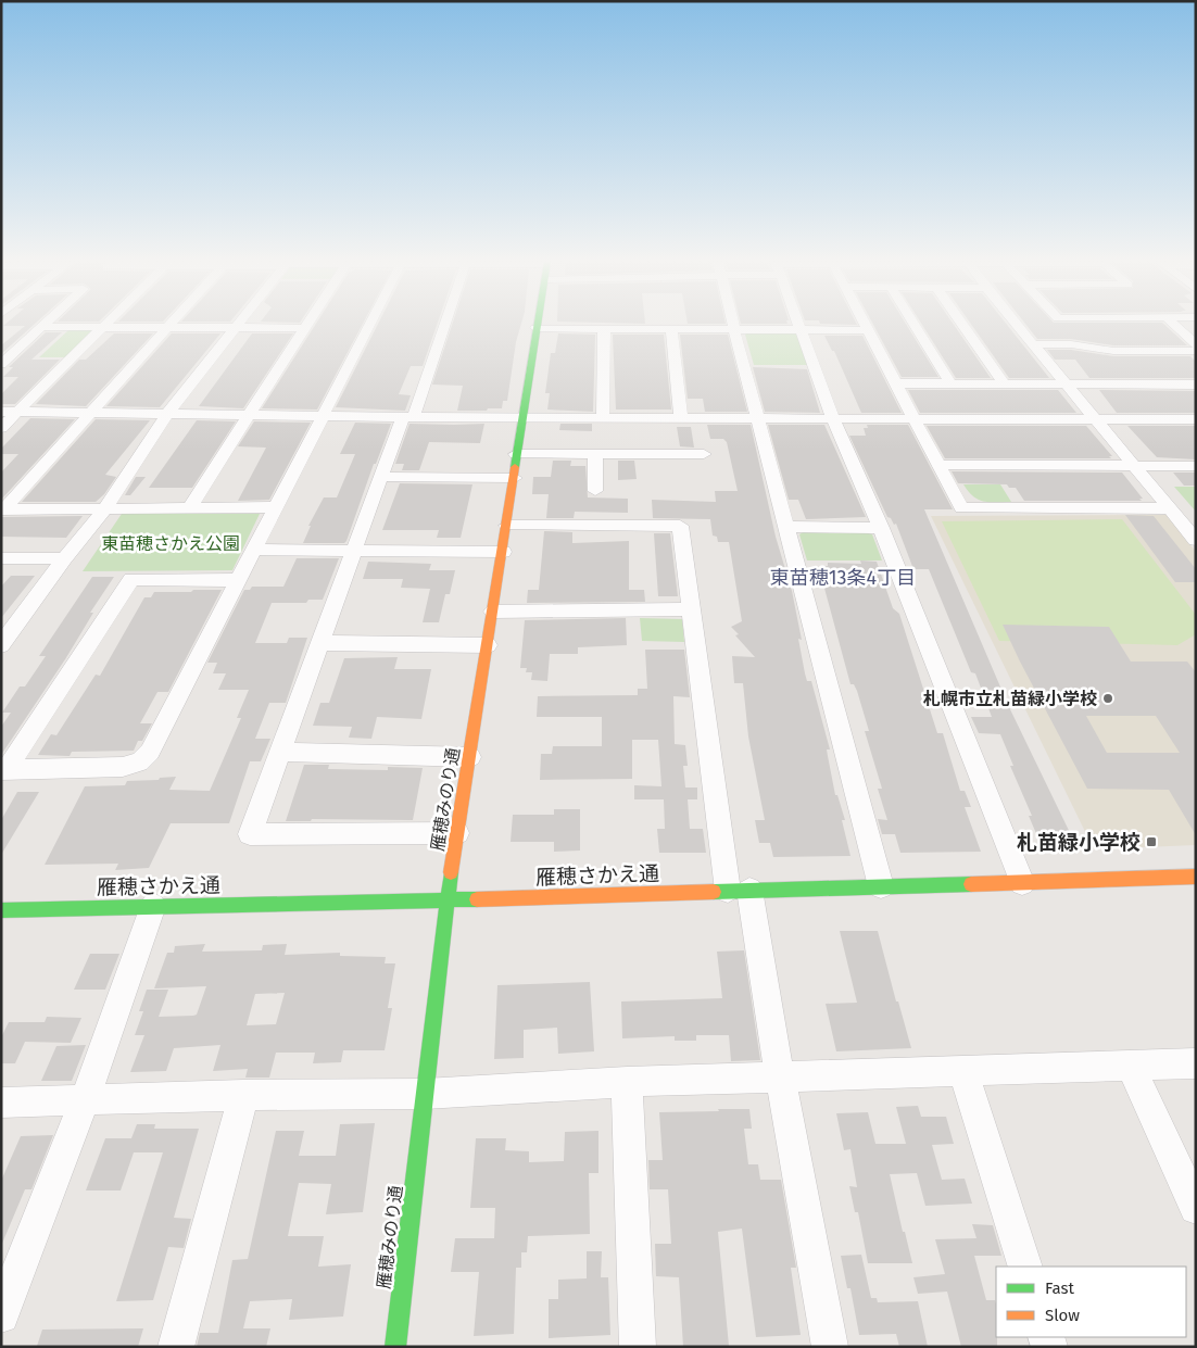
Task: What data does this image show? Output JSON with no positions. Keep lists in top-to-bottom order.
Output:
{
  "streets": {
    "street": ["雁穂みのり通", "雁穂さかえ通"]
  },
  "crossings": [
    ["雁穂みのり通", "雁穂さかえ通"]
  ],
  "districts": ["東苗穂13条4丁目"],
  "parks": ["東苗穂さかえ公園"],
  "places": {
    "other": ["札幌市立札苗緑小学校"],
    "transit": ["札苗緑小学校"]
  },
  "legend": ["Fast", "Slow"]
}
